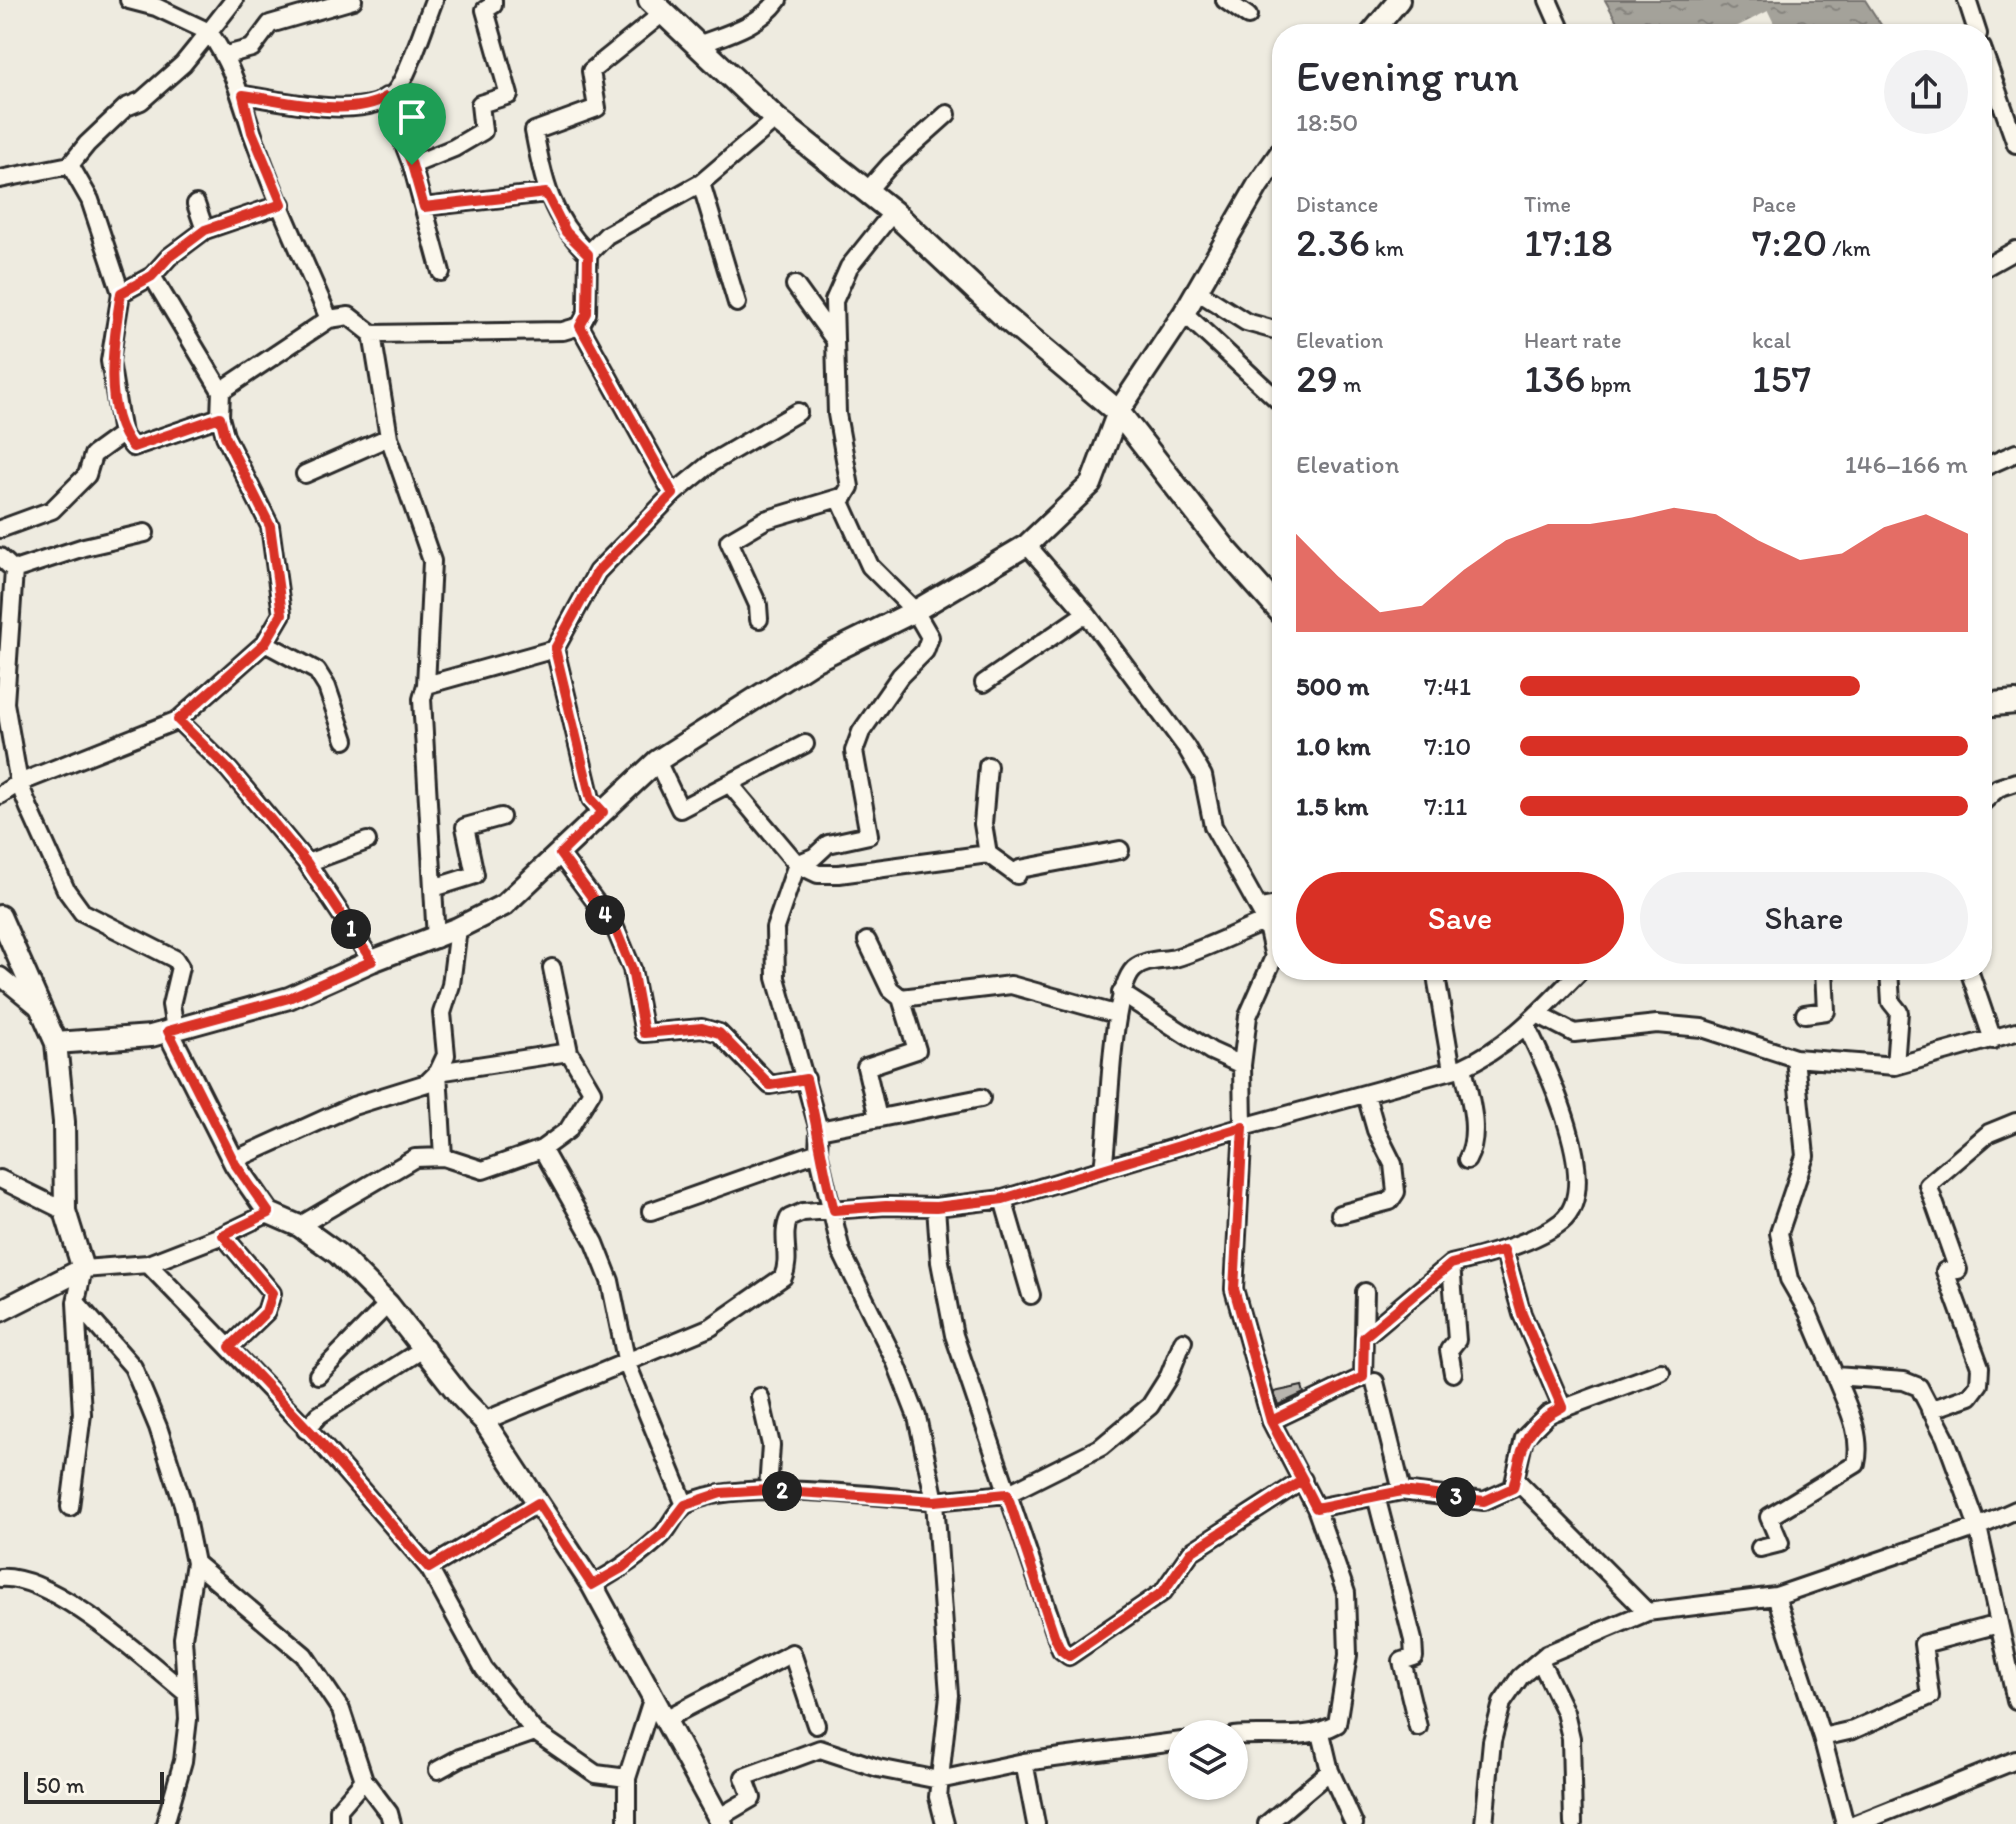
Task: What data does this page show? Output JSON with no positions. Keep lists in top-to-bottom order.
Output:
{
  "scale_bar": "50 m",
  "page": {
    "heading": ["Evening run", "18:50"],
    "stats": [
      ["Distance", "2.36 km"],
      ["Time", "17:18"],
      ["Pace", "7:20 /km"],
      ["Elevation", "29 m"],
      ["Heart rate", "136 bpm"],
      ["kcal", "157"]
    ],
    "chart": ["Elevation", "146–166 m"],
    "list": [
      {
        "name": "500 m",
        "note": "7:41"
      },
      {
        "name": "1.0 km",
        "note": "7:10"
      },
      {
        "name": "1.5 km",
        "note": "7:11"
      }
    ],
    "buttons": ["Save", "Share"],
    "pins": [
      "4",
      "1",
      "2",
      "3"
    ],
    "scale": "50 m"
  }
}
